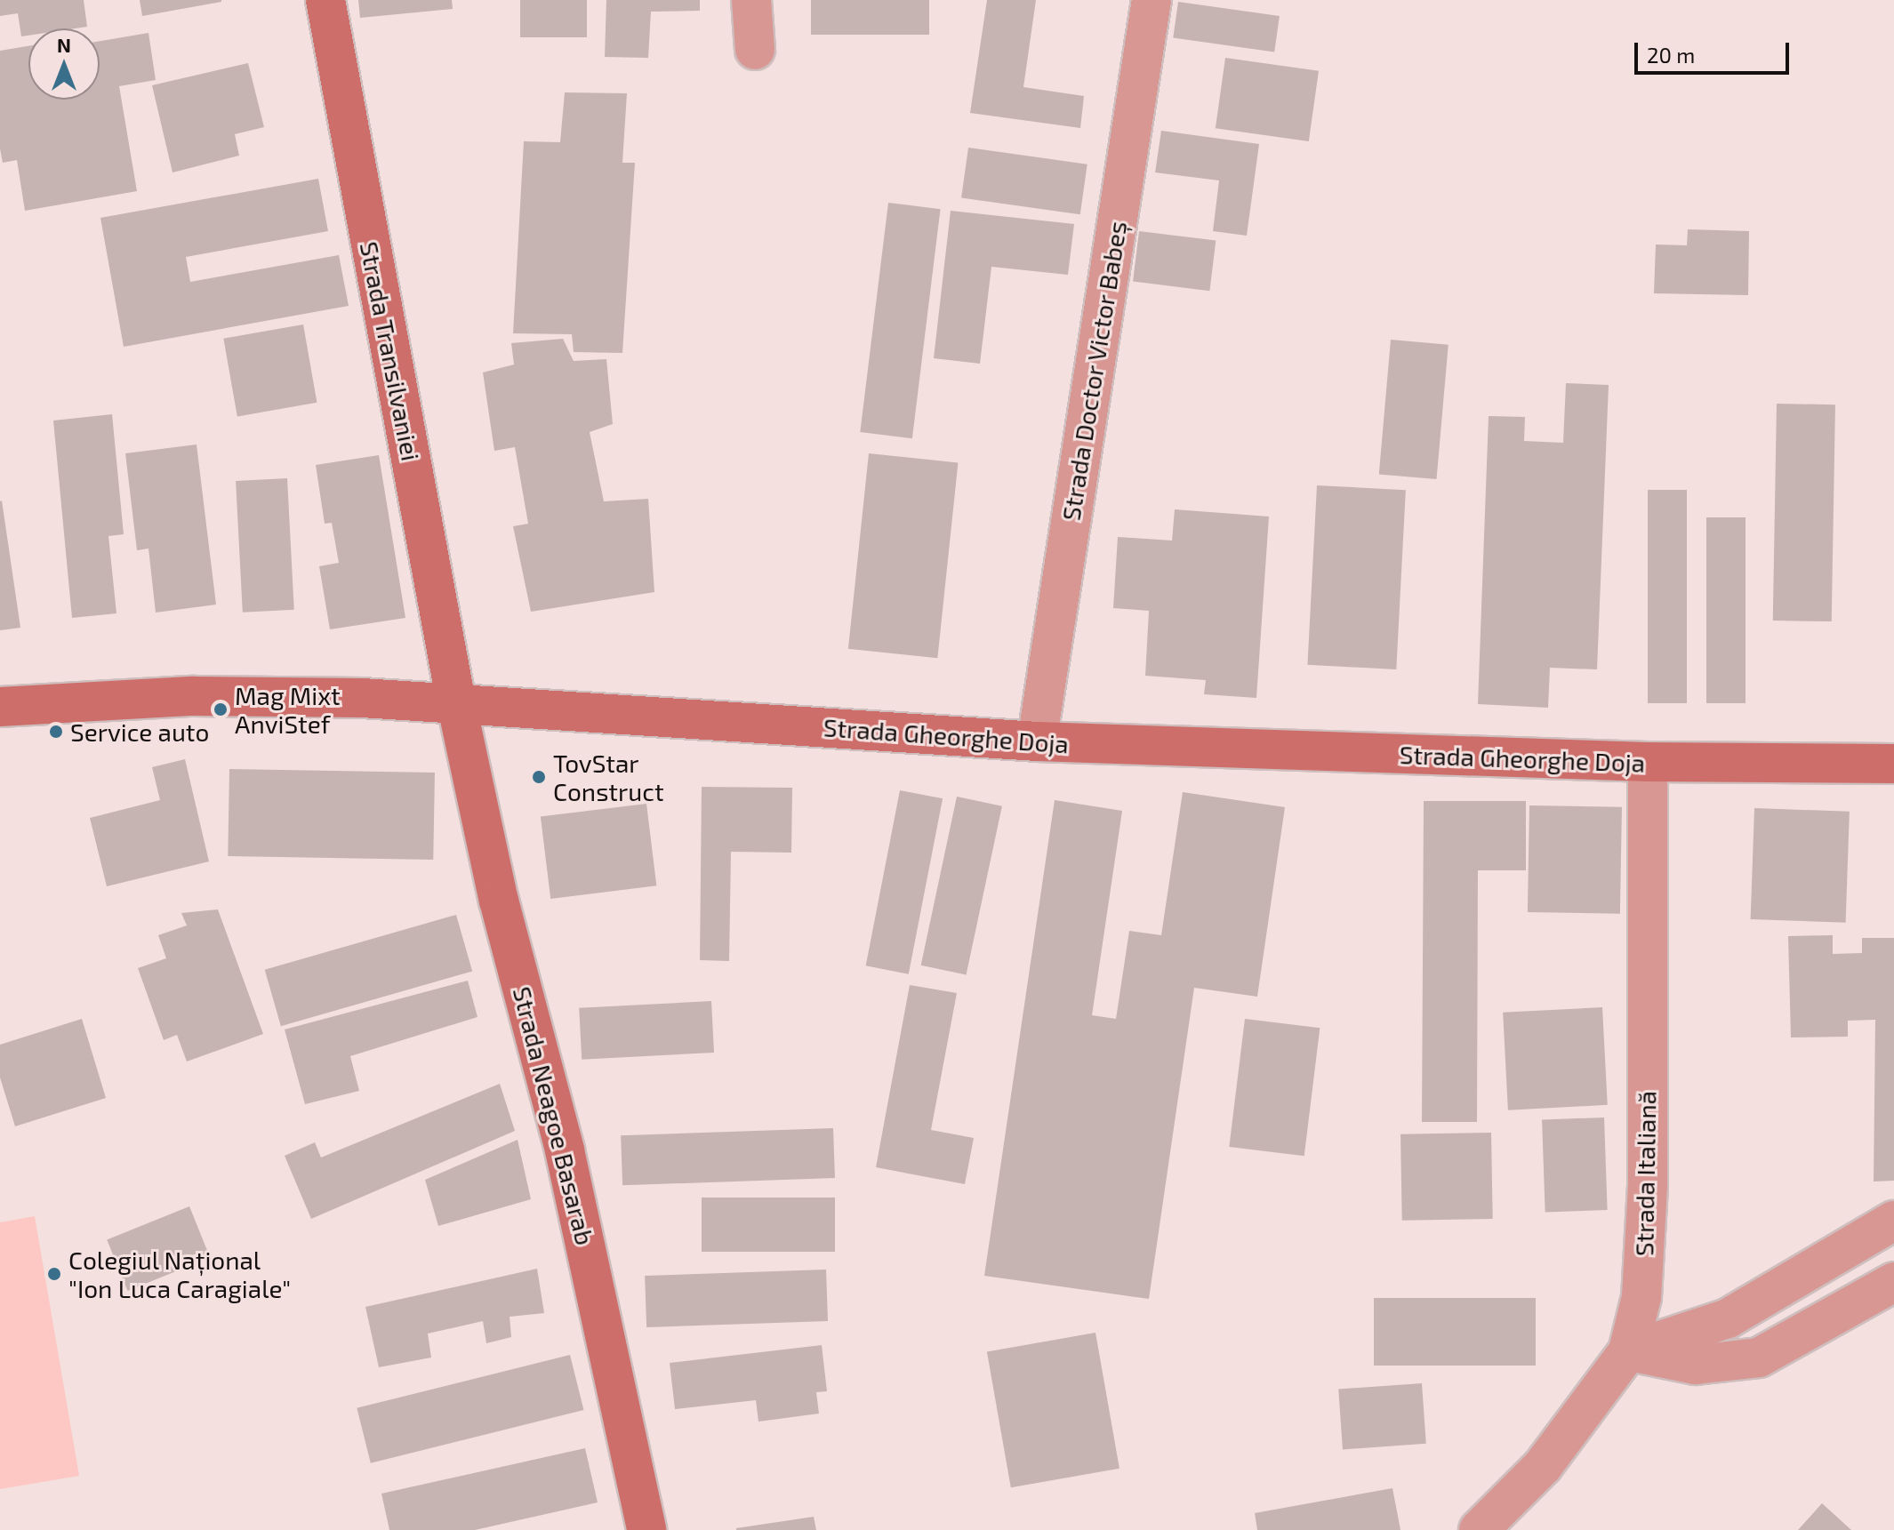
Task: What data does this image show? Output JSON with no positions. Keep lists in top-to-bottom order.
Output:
{
  "streets": {
    "main road": ["Strada Transilvaniei", "Strada Gheorghe Doja", "Strada Neagoe Basarab"],
    "street": ["Strada Doctor Victor Babeș", "Strada Italiană"]
  },
  "crossings": [
    ["Strada Transilvaniei", "Strada Gheorghe Doja"],
    ["Strada Transilvaniei", "Strada Neagoe Basarab"],
    ["Strada Doctor Victor Babeș", "Strada Gheorghe Doja"],
    ["Strada Gheorghe Doja", "Strada Neagoe Basarab"],
    ["Strada Gheorghe Doja", "Strada Italiană"]
  ],
  "places": [
    "Mag Mixt AnviStef",
    "Service auto",
    "TovStar Construct",
    "Colegiul Național \"Ion Luca Caragiale\""
  ],
  "scale_bar": "20 m",
  "north": "top"
}
